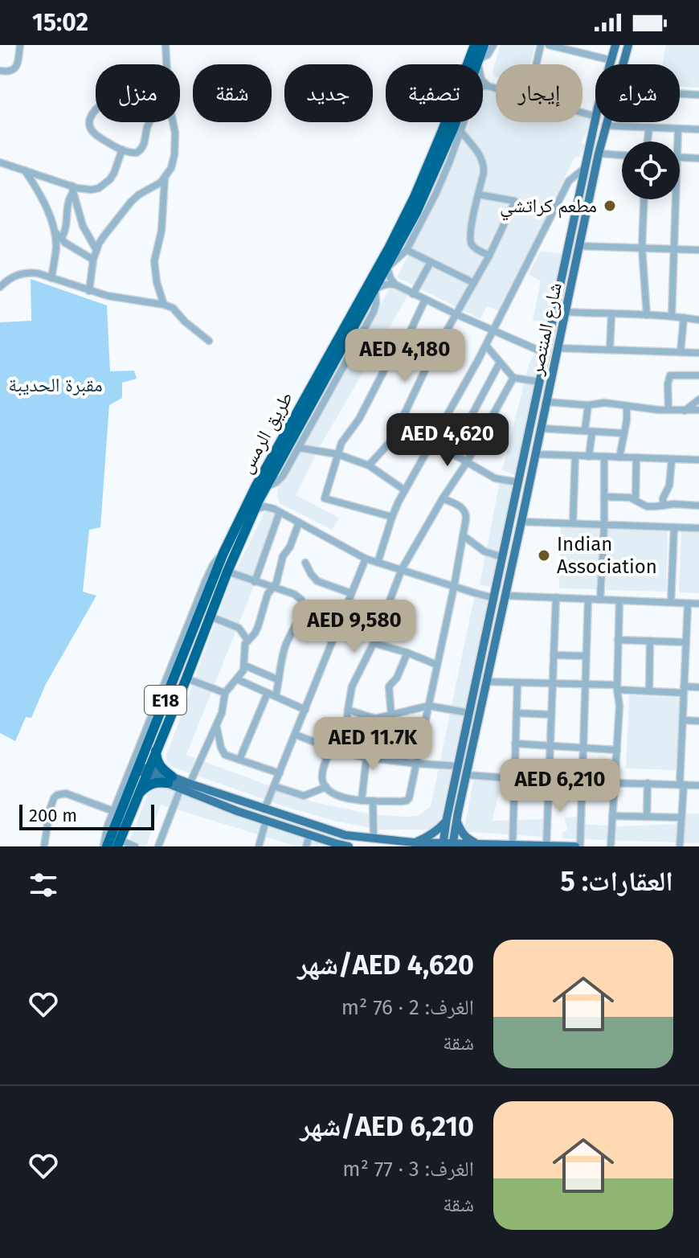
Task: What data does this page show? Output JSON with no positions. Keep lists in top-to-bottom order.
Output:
{
  "streets": {
    "highway": ["طريق الرمس", "E18"],
    "main road": ["شارع المنتصر"]
  },
  "parks": ["مقبرة الحديبة"],
  "places": ["مطعم كراتشي", "Indian Association"],
  "scale_bar": "200 m",
  "page": {
    "status": "15:02",
    "chip": [
      "شراء",
      "إيجار",
      "تصفية",
      "جديد",
      "شقة",
      "منزل"
    ],
    "price": [
      "AED 4,180",
      "AED 4,620",
      "AED 9,580",
      "AED 11.7K",
      "AED 6,210"
    ],
    "scale": "200 m",
    "heading": "العقارات: 5",
    "list": [
      {
        "name": "AED 4,620/شهر",
        "note": "الغرف: 2 · 76 m² · شقة"
      },
      {
        "name": "AED 6,210/شهر",
        "note": "الغرف: 3 · 77 m² · شقة"
      }
    ]
  }
}
